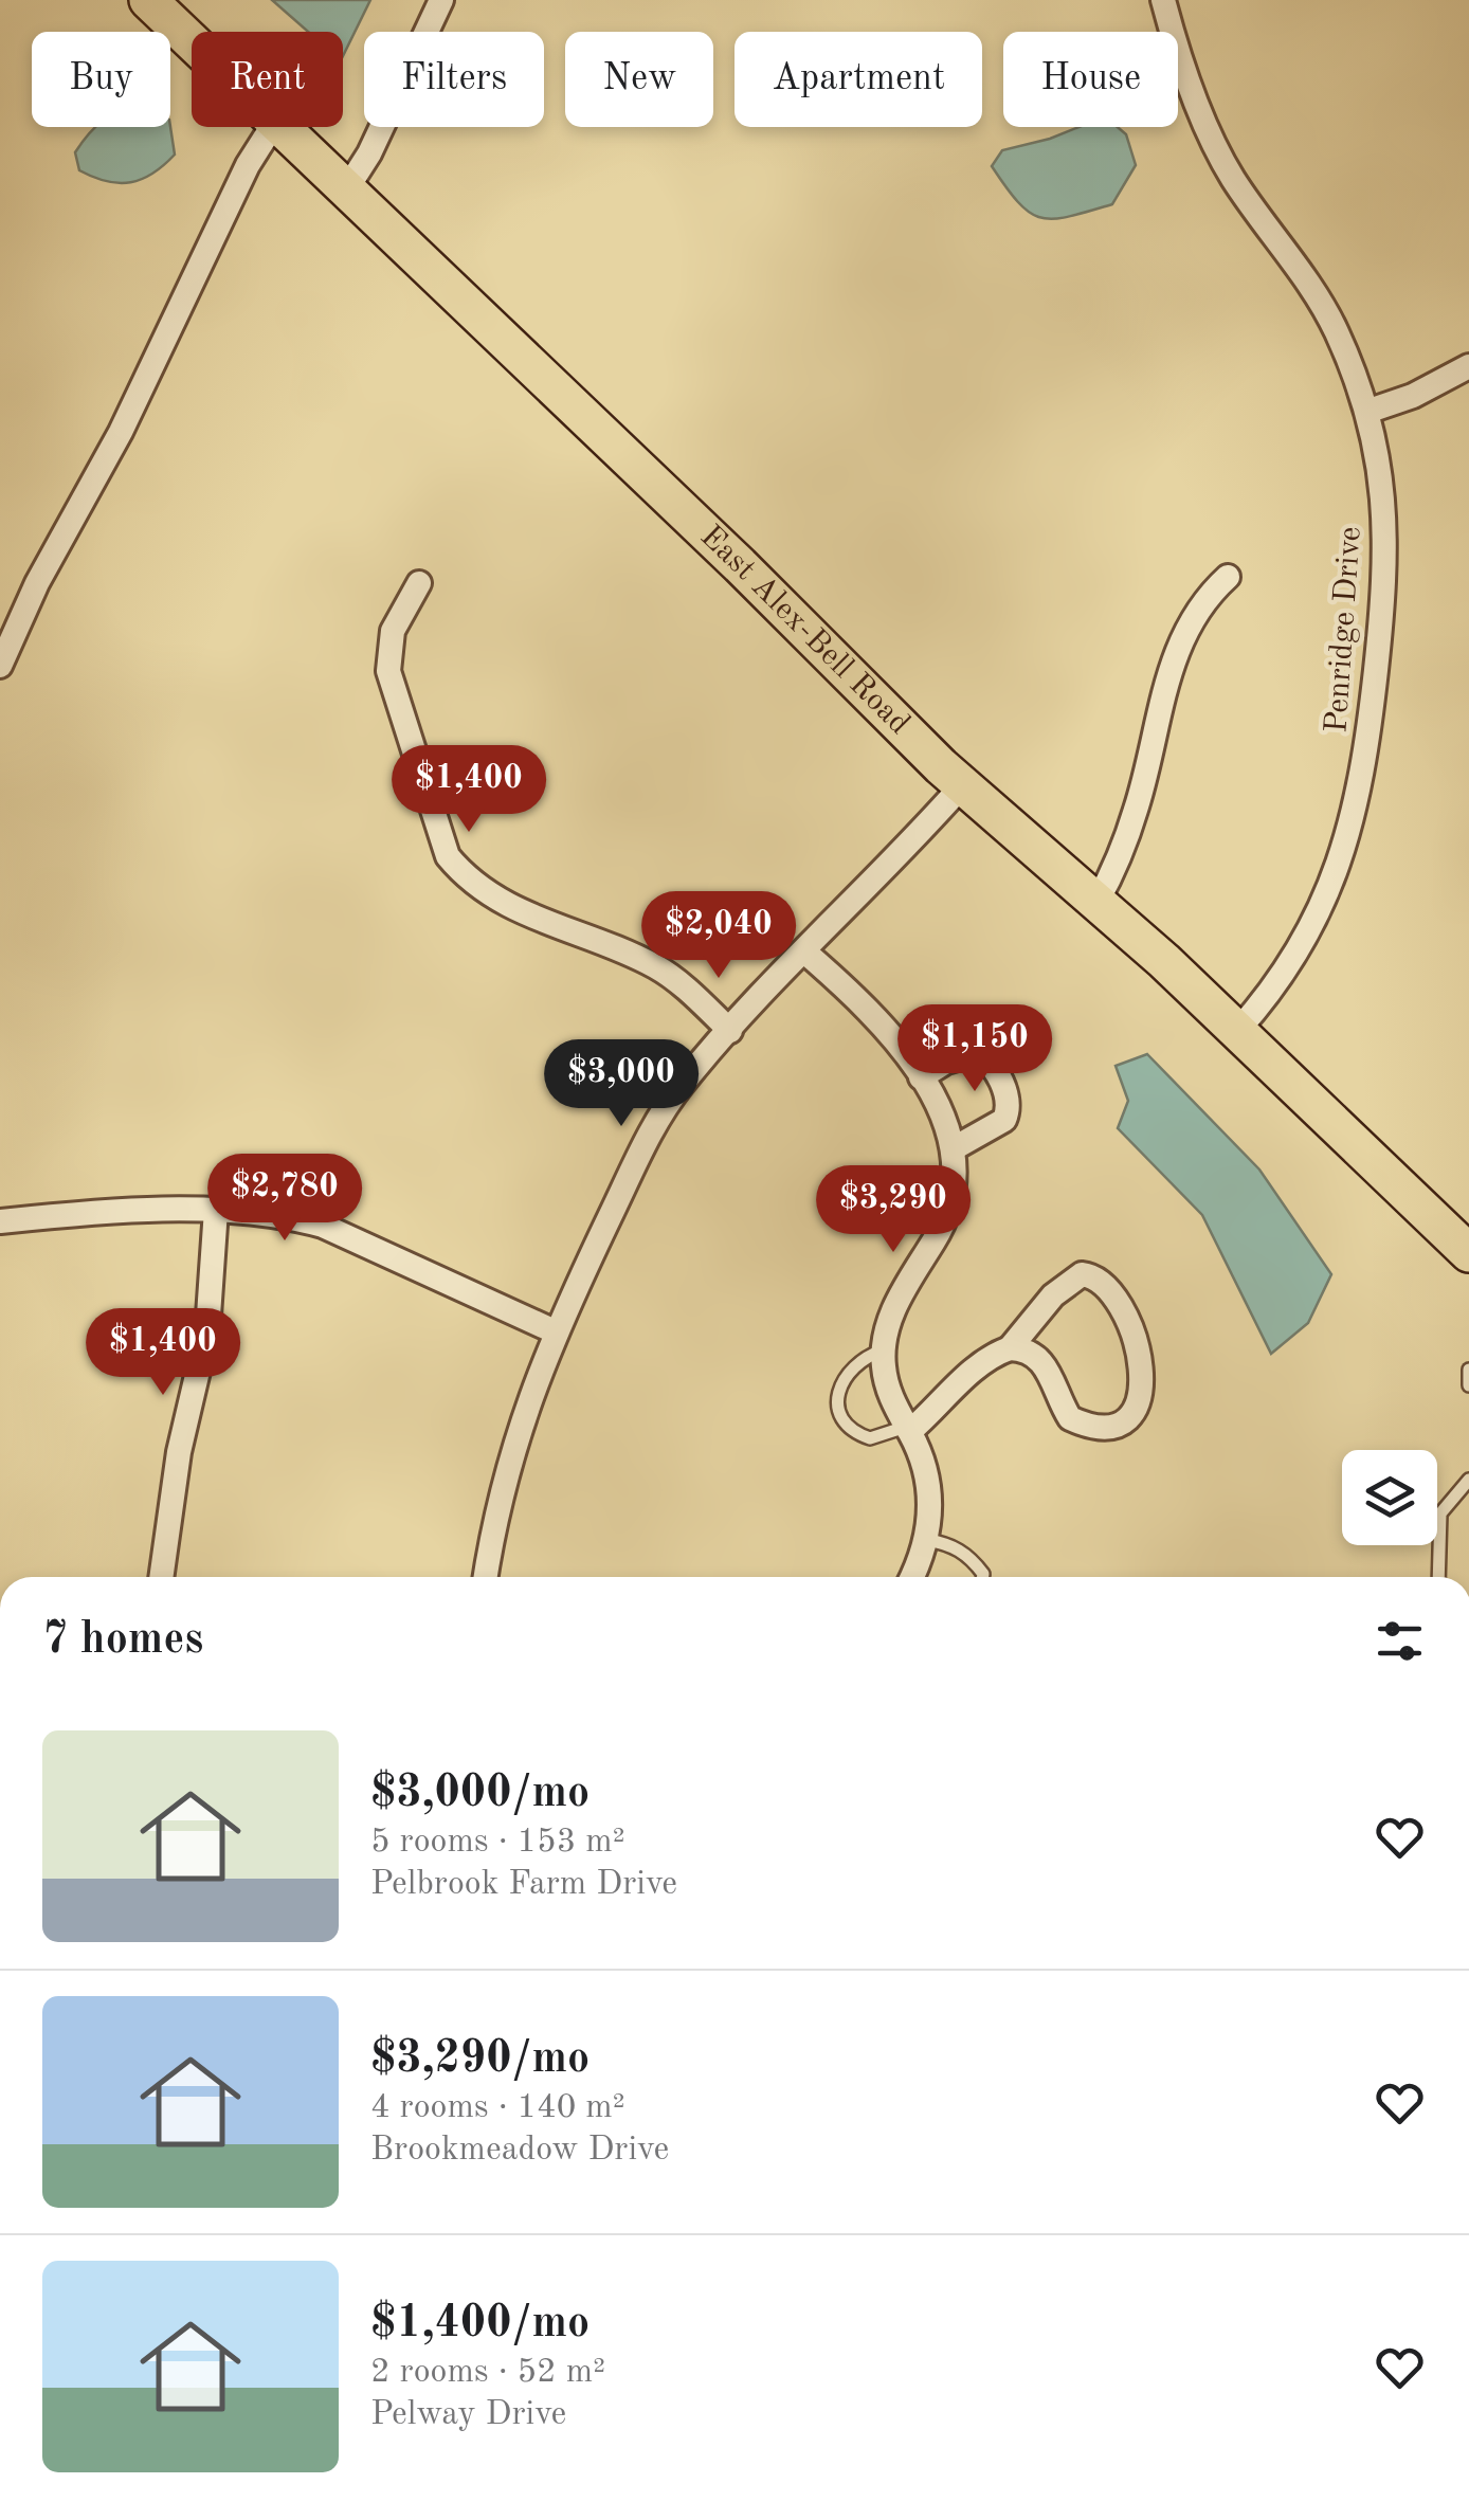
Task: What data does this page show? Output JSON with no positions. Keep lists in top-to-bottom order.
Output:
{
  "streets": {
    "main road": ["East Alex-Bell Road"],
    "street": ["Penridge Drive"]
  },
  "crossings": [
    ["Penridge Drive", "East Alex-Bell Road"]
  ],
  "page": {
    "chip": [
      "Buy",
      "Rent",
      "Filters",
      "New",
      "Apartment",
      "House"
    ],
    "price": [
      "$1,400",
      "$2,040",
      "$1,150",
      "$3,000",
      "$2,780",
      "$3,290",
      "$1,400"
    ],
    "heading": "7 homes",
    "list": [
      {
        "name": "$3,000/mo",
        "note": "5 rooms · 153 m² · Pelbrook Farm Drive"
      },
      {
        "name": "$3,290/mo",
        "note": "4 rooms · 140 m² · Brookmeadow Drive"
      },
      {
        "name": "$1,400/mo",
        "note": "2 rooms · 52 m² · Pelway Drive"
      }
    ]
  }
}
